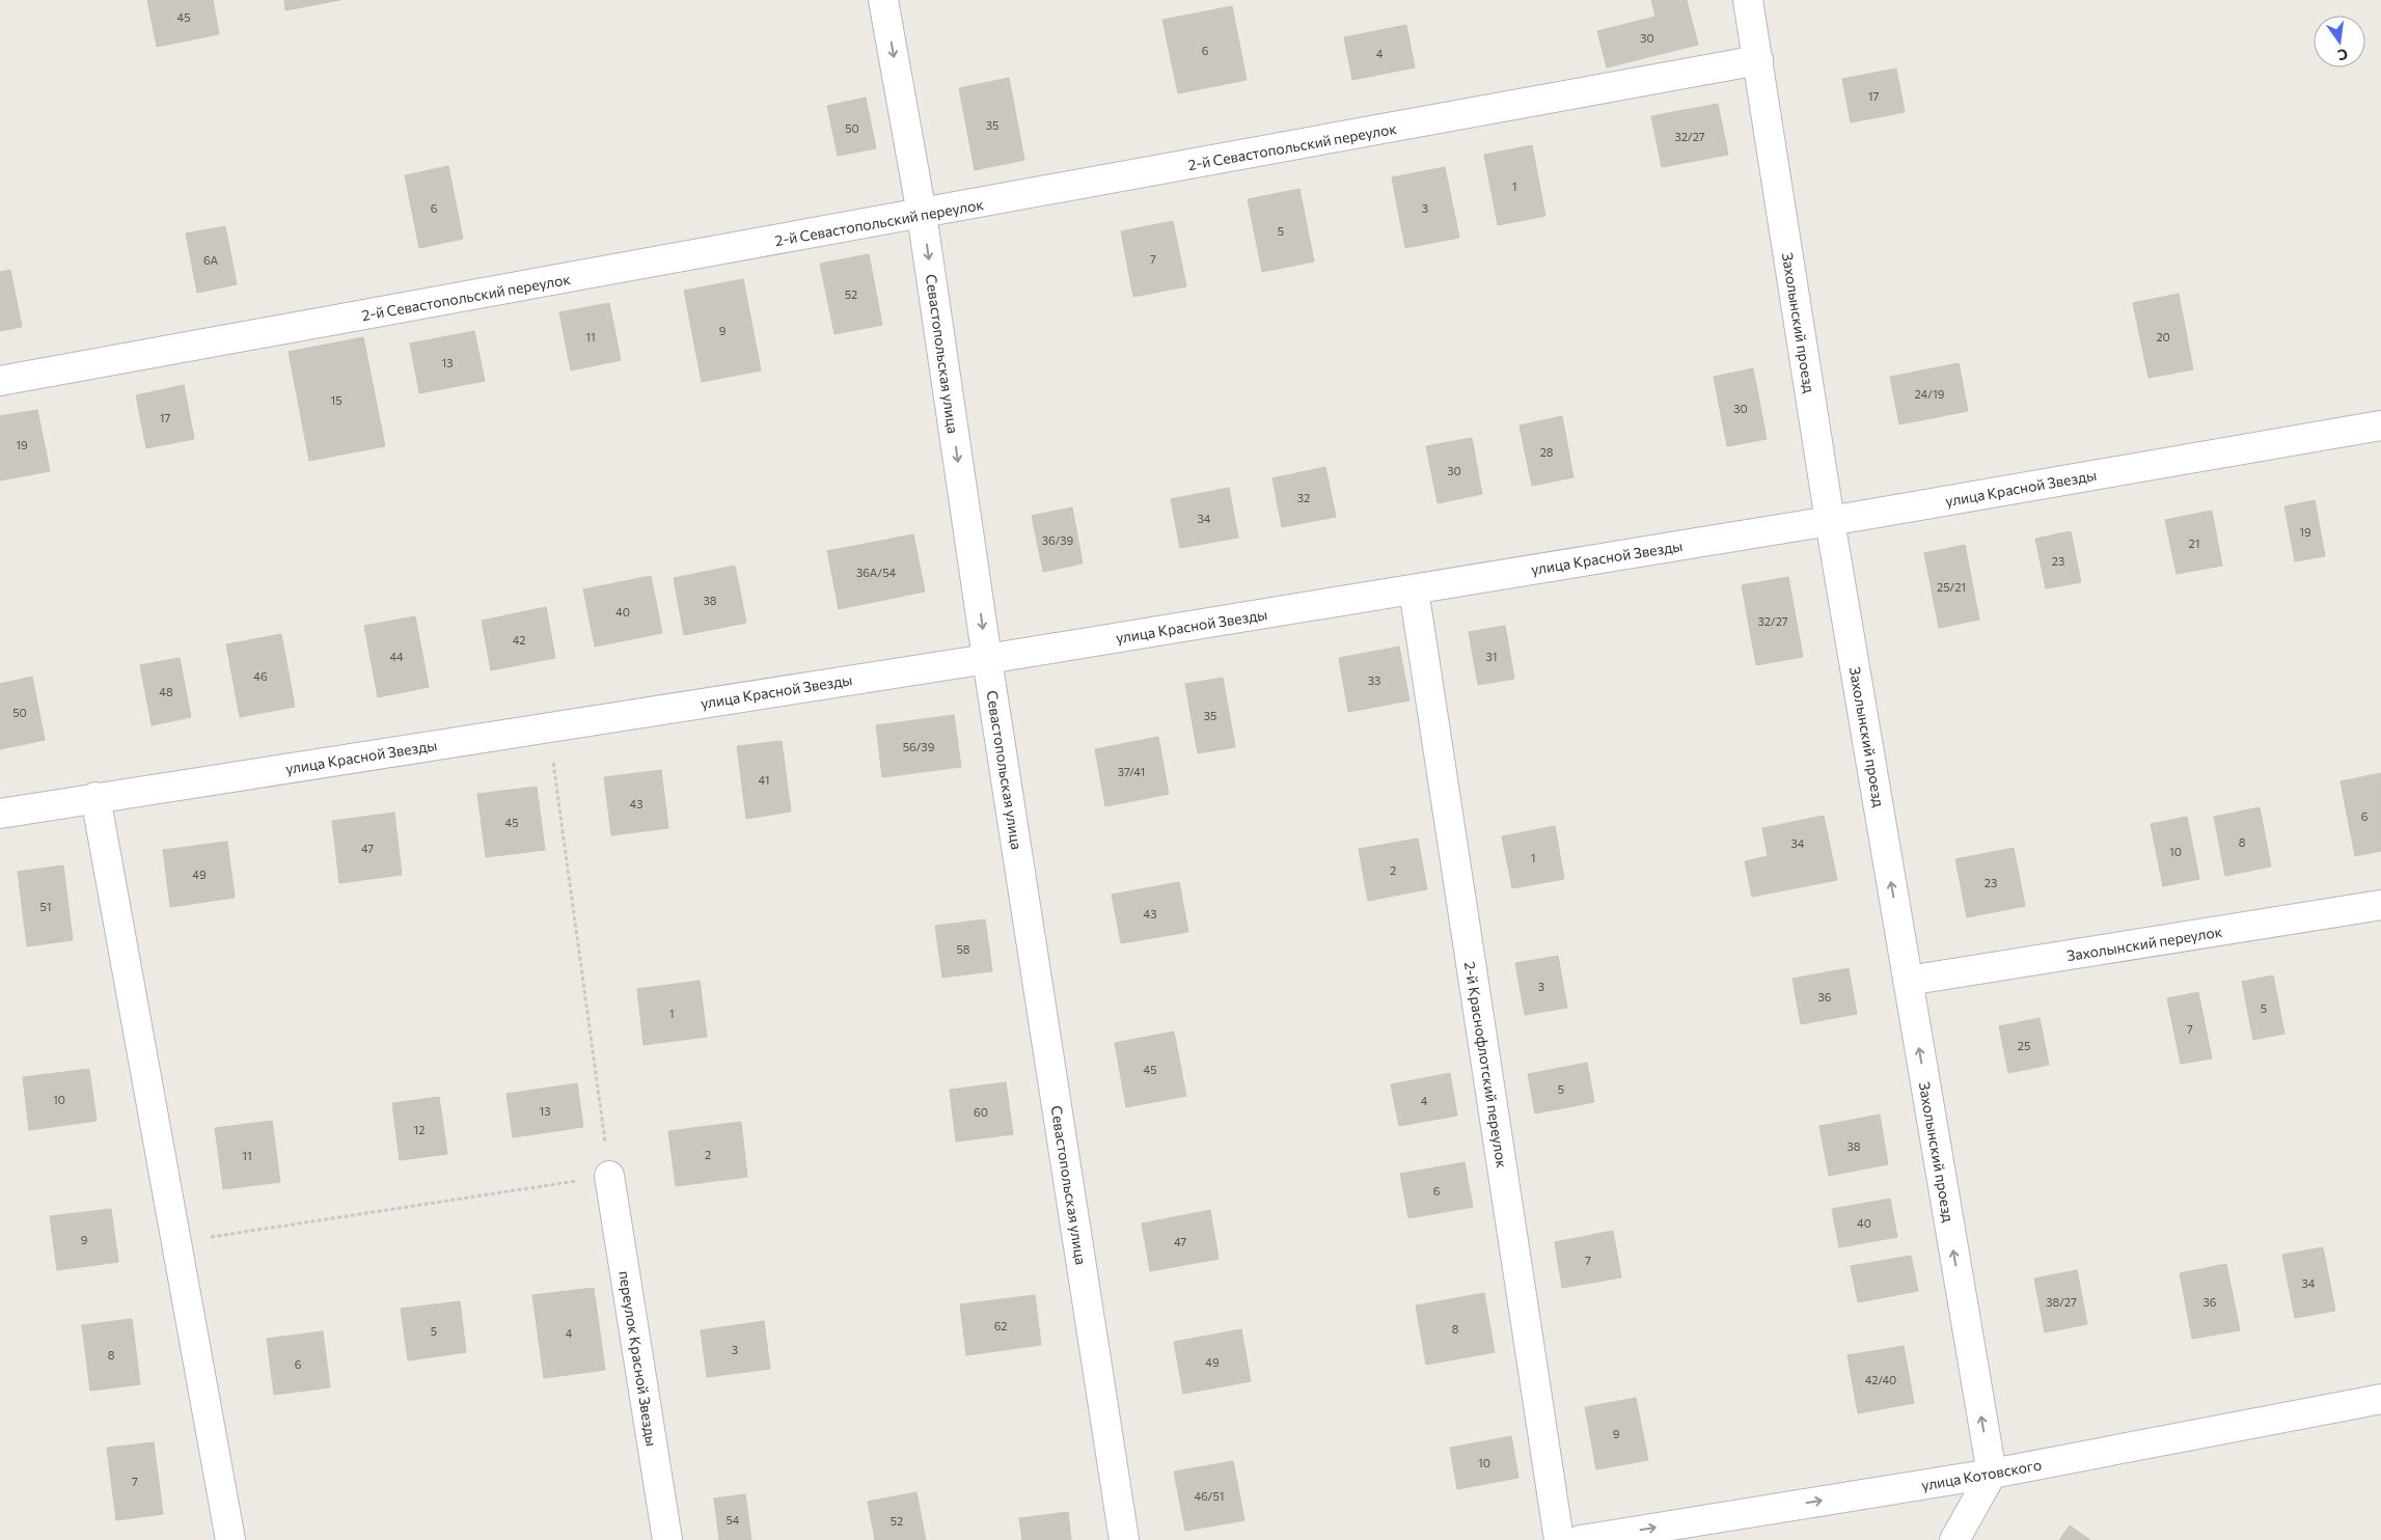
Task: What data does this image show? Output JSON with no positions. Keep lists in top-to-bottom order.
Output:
{
  "streets": {
    "street": [
      "2-й Севастопольский переулок",
      "Захолынский проезд",
      "Севастопольская улица",
      "улица Красной Звезды",
      "Захолынский переулок",
      "2-й Краснофлотский переулок",
      "переулок Красной Звезды",
      "улица Котовского"
    ]
  },
  "crossings": [
    ["2-й Севастопольский переулок", "Захолынский проезд"],
    ["2-й Севастопольский переулок", "Севастопольская улица"],
    ["Захолынский проезд", "улица Красной Звезды"],
    ["Захолынский проезд", "Захолынский переулок"],
    ["Захолынский проезд", "улица Котовского"],
    ["Севастопольская улица", "улица Красной Звезды"],
    ["улица Красной Звезды", "2-й Краснофлотский переулок"]
  ],
  "one_way": ["Захолынский проезд", "Севастопольская улица", "улица Котовского"],
  "house_numbers": [
    "45",
    "30",
    "6",
    "4",
    "17",
    "35",
    "50",
    "32/27",
    "1",
    "6",
    "3",
    "5",
    "7",
    "6А",
    "52",
    "9",
    "11",
    "20",
    "13",
    "24/19",
    "15",
    "30",
    "17",
    "19",
    "28",
    "30",
    "32",
    "34",
    "19",
    "36/39",
    "21",
    "23",
    "36А/54",
    "25/21",
    "38",
    "40",
    "32/27",
    "42",
    "44",
    "31",
    "46",
    "33",
    "48",
    "50",
    "35",
    "56/39",
    "37/41",
    "41",
    "43",
    "6",
    "45",
    "8",
    "34",
    "47",
    "10",
    "1",
    "2",
    "49",
    "23",
    "51",
    "43",
    "58",
    "3",
    "36",
    "5",
    "1",
    "7",
    "25",
    "45",
    "5",
    "10",
    "4",
    "13",
    "60",
    "12",
    "38",
    "2",
    "11",
    "6",
    "40",
    "9",
    "47",
    "7",
    "34",
    "38/27",
    "36",
    "62",
    "8",
    "5",
    "4",
    "3",
    "8",
    "49",
    "6",
    "42/40",
    "9",
    "10",
    "7",
    "46/51",
    "54",
    "52"
  ],
  "north": "bottom"
}
